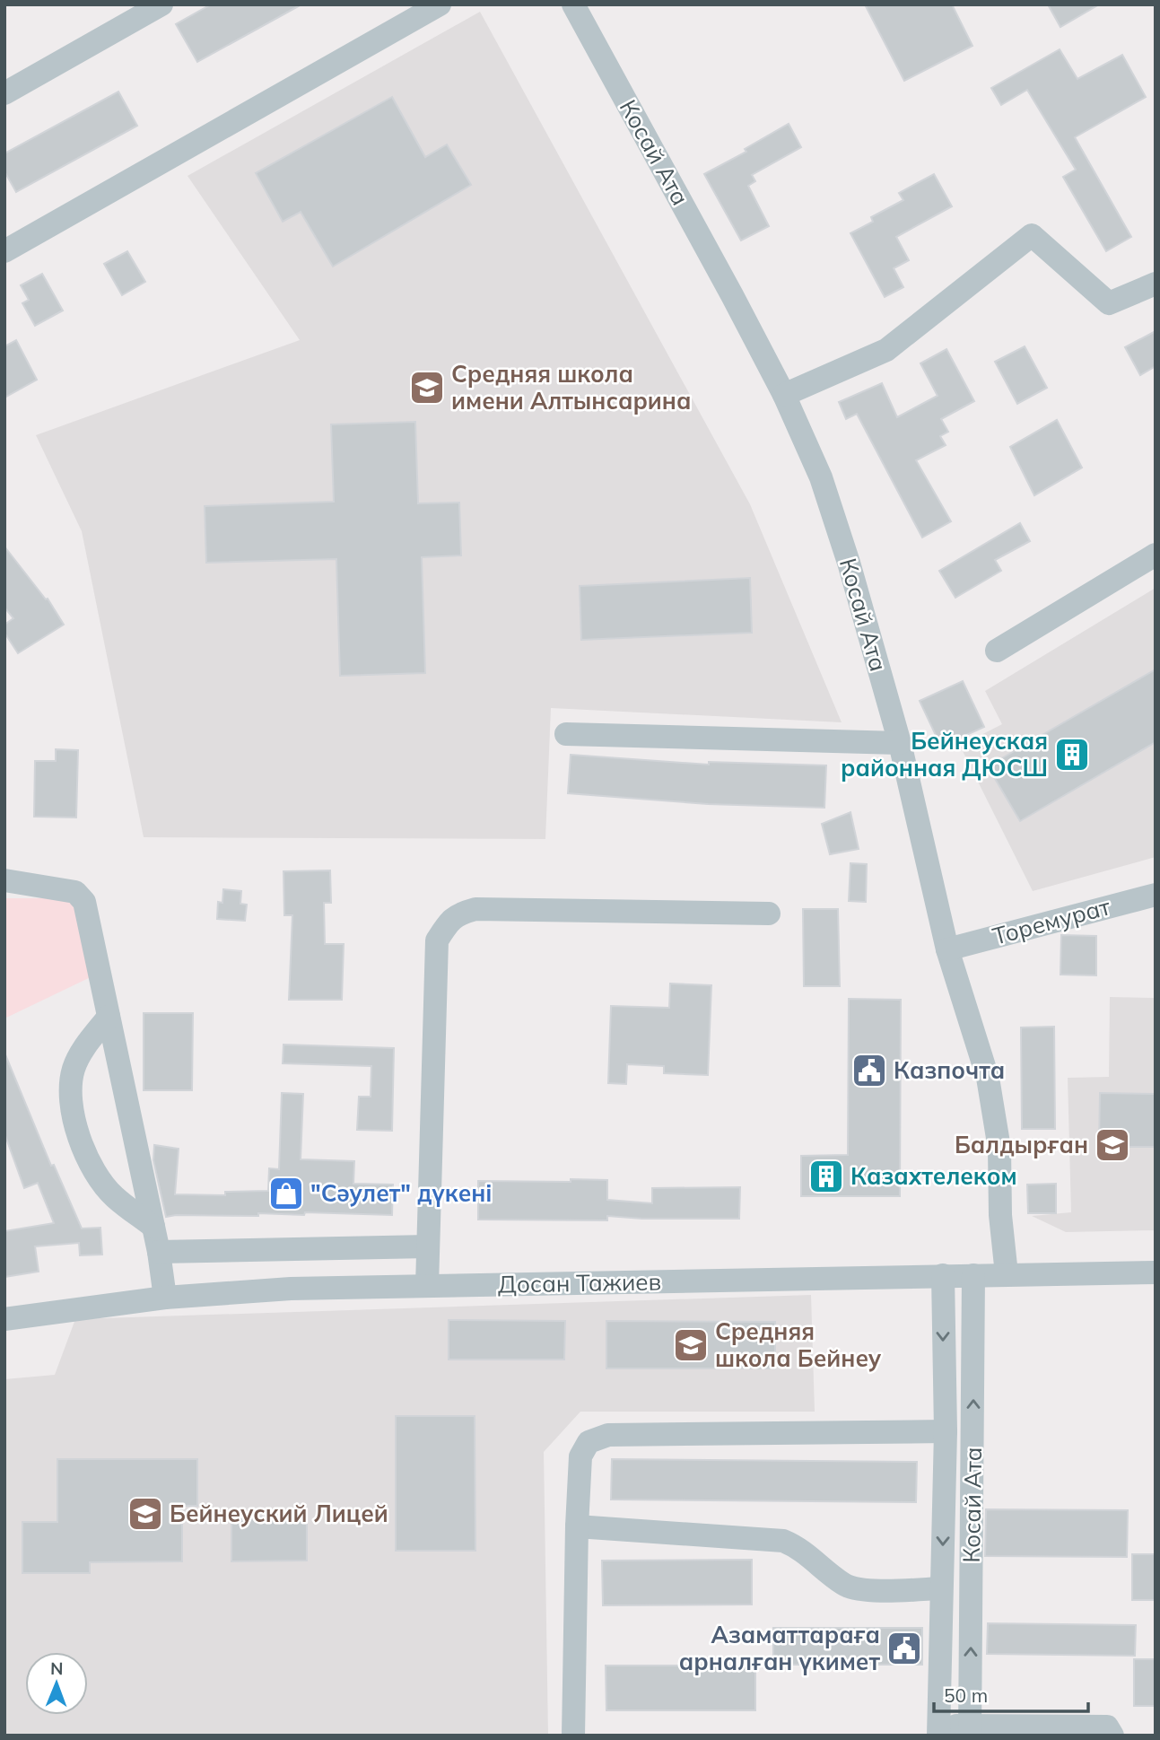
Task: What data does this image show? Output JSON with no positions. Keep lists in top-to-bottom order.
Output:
{
  "streets": {
    "street": ["Косай Ата", "Торемурат", "Досан Тажиев"]
  },
  "crossings": [
    ["Косай Ата", "Торемурат"],
    ["Косай Ата", "Досан Тажиев"]
  ],
  "places": {
    "school or university": [
      "Средняя школа имени Алтынсарина",
      "Балдырған",
      "Средняя школа Бейнеу",
      "Бейнеуский Лицей"
    ],
    "building": ["Бейнеуская районная ДЮСШ", "Казахтелеком"],
    "public building": ["Казпочта", "Азаматтараға арналған үкимет"],
    "shop": ["\"Сәулет\" дүкені"]
  },
  "scale_bar": "50 m",
  "north": "top"
}
